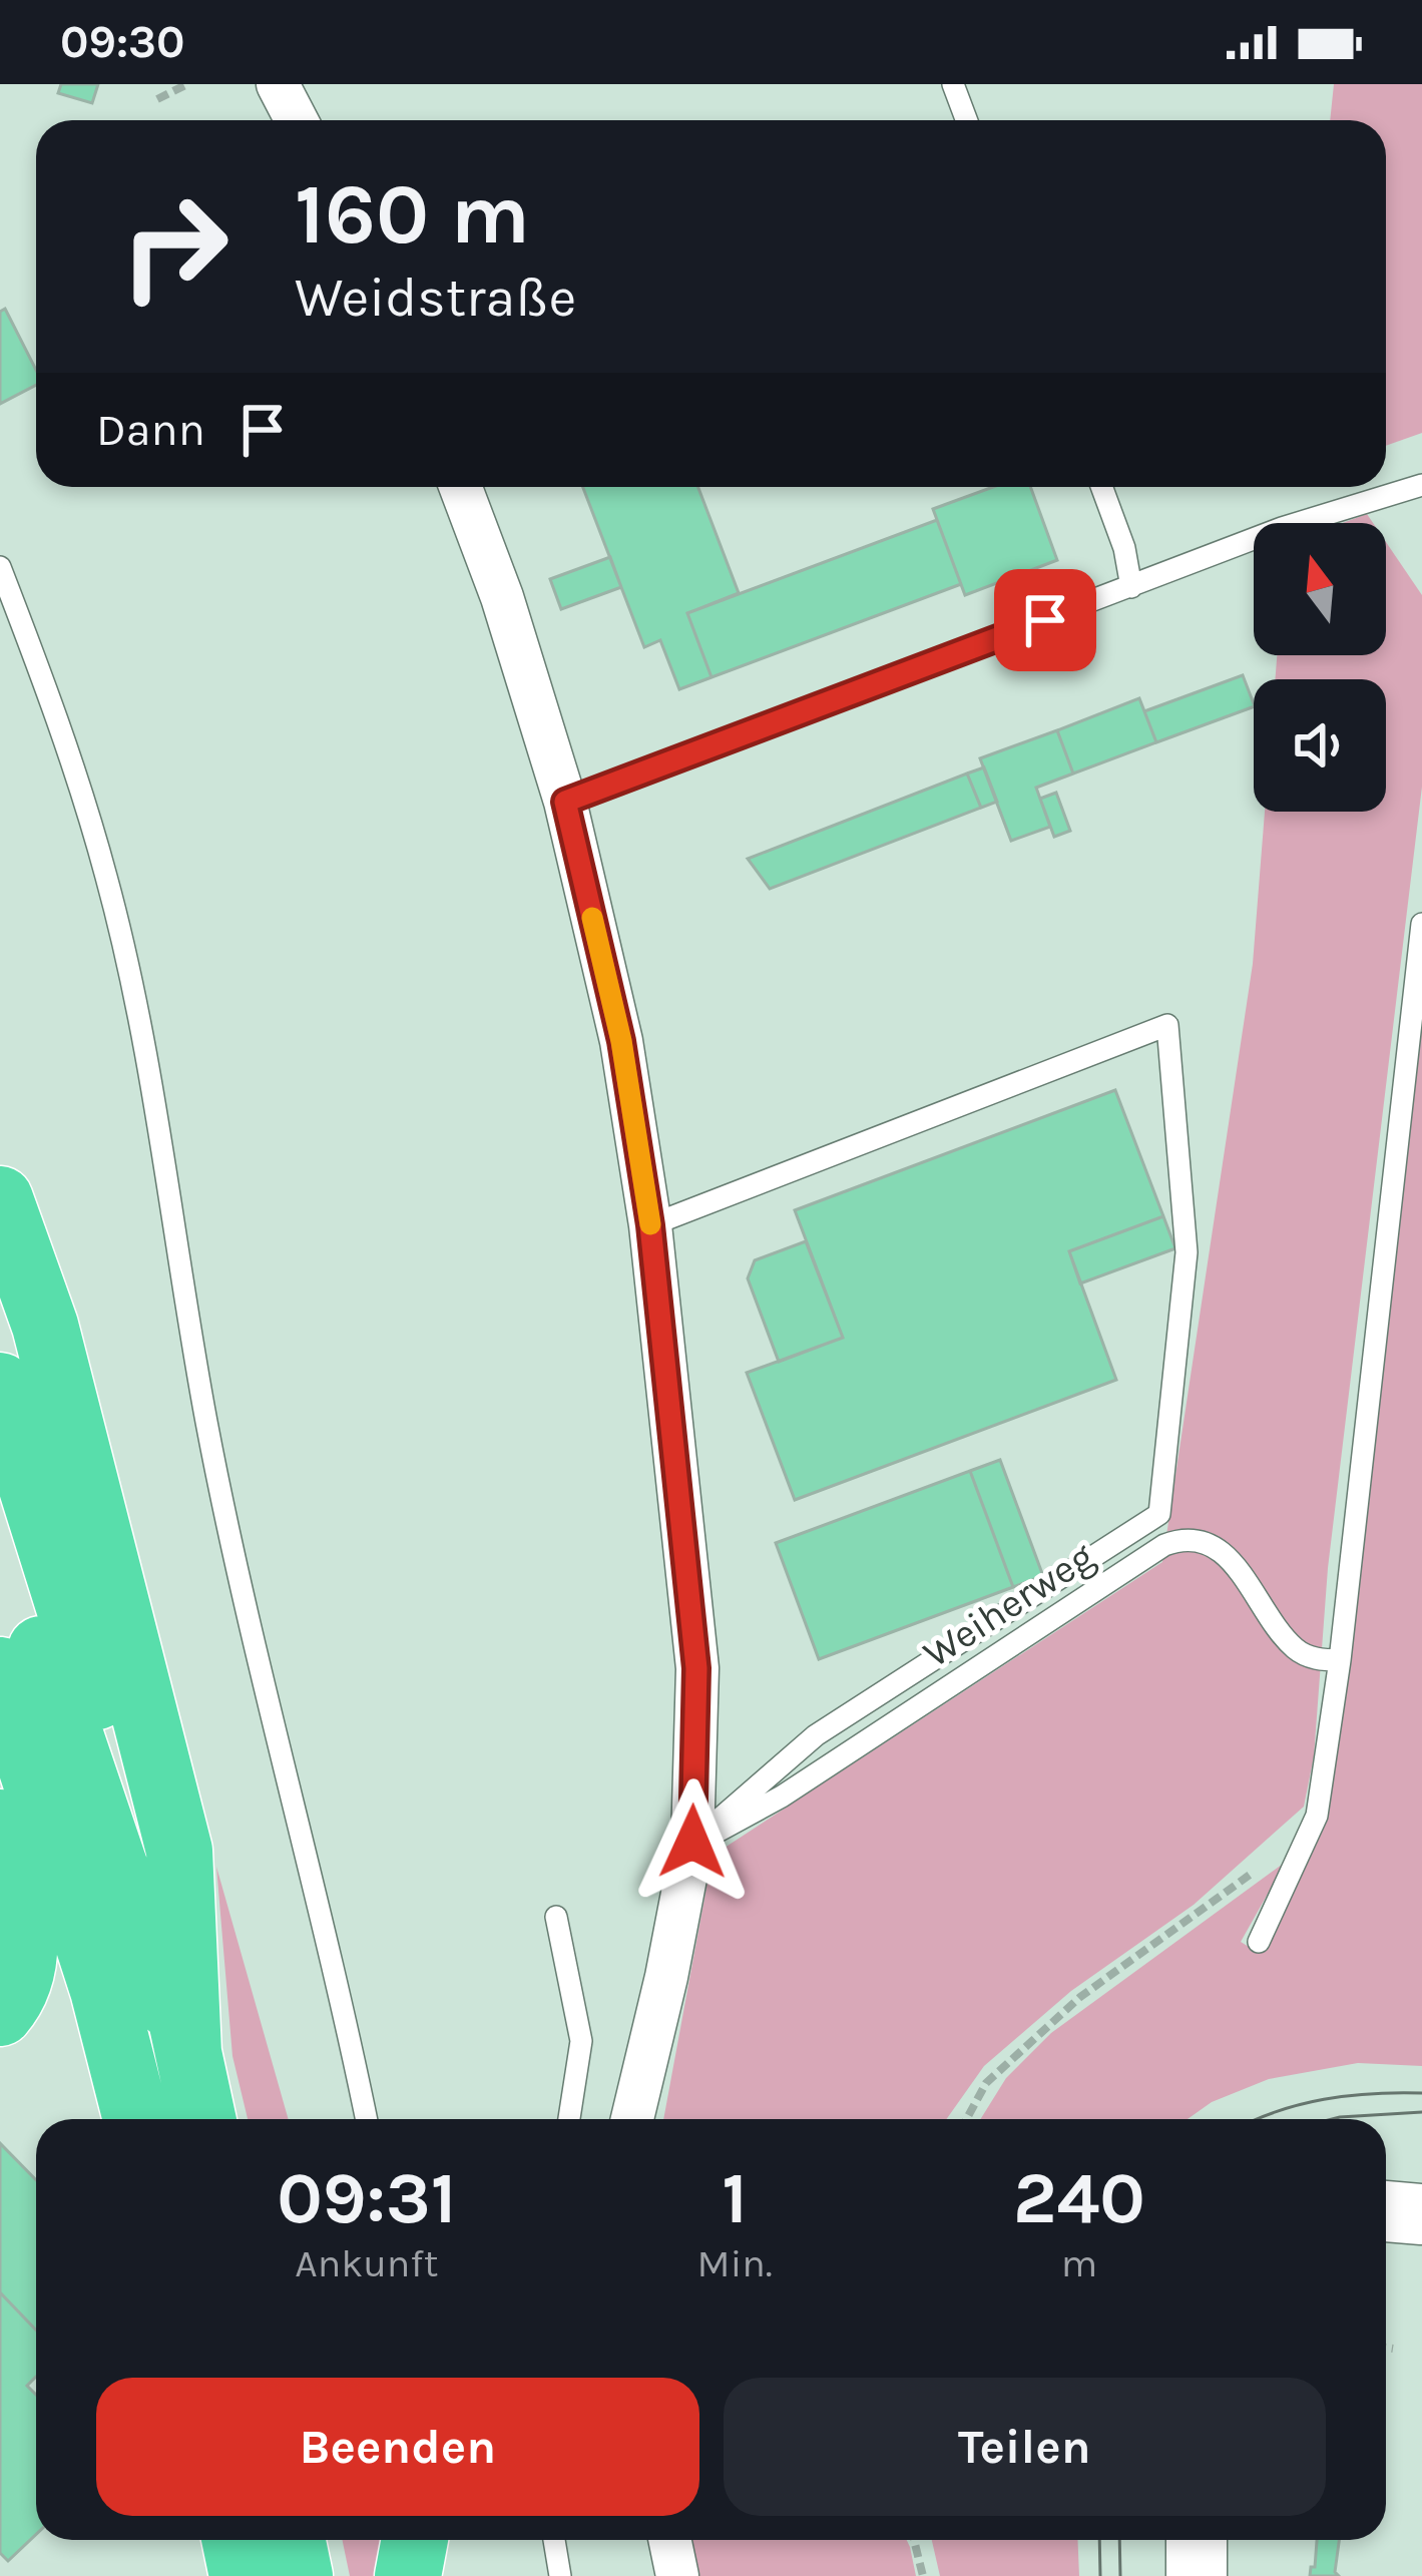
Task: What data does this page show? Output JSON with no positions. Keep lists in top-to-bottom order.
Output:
{
  "streets": {
    "lane": ["Weiherweg"]
  },
  "north": "top",
  "page": {
    "status": "09:30",
    "turn": ["160 m", "Weidstraße"],
    "then": "Dann",
    "eta": [
      "09:31",
      "Ankunft",
      "1",
      "Min.",
      "240",
      "m"
    ],
    "buttons": ["Beenden", "Teilen"]
  }
}
